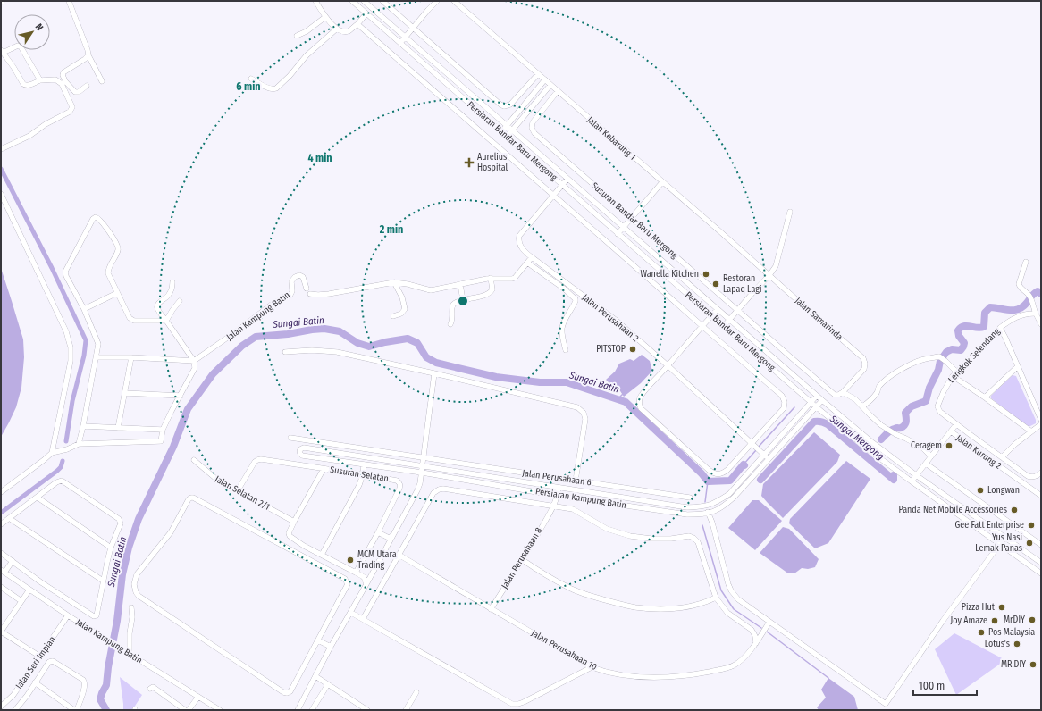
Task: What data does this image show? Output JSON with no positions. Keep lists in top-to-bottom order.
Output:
{
  "streets": {
    "street": [
      "Jalan Kebarung 1",
      "Persiaran Bandar Baru Mergong",
      "Susuran Bandar Baru Mergong",
      "Jalan Kampung Batin",
      "Jalan Perusahaan 2",
      "Jalan Samarinda",
      "Lengkok Selendang",
      "Jalan Kurung 2",
      "Susuran Selatan",
      "Jalan Perusahaan 6",
      "Jalan Selatan 2/1",
      "Persiaran Kampung Batin",
      "Jalan Perusahaan 8",
      "Jalan Perusahaan 10",
      "Jalan Seri Impian"
    ]
  },
  "crossings": [
    ["Jalan Kebarung 1", "Susuran Bandar Baru Mergong"],
    ["Jalan Kebarung 1", "Jalan Samarinda"],
    ["Persiaran Bandar Baru Mergong", "Jalan Perusahaan 2"],
    ["Persiaran Bandar Baru Mergong", "Jalan Kurung 2"],
    ["Persiaran Bandar Baru Mergong", "Persiaran Kampung Batin"],
    ["Susuran Bandar Baru Mergong", "Jalan Samarinda"],
    ["Jalan Kampung Batin", "Jalan Seri Impian"],
    ["Jalan Perusahaan 2", "Persiaran Kampung Batin"],
    ["Susuran Selatan", "Jalan Selatan 2/1"],
    ["Persiaran Kampung Batin", "Jalan Perusahaan 8"],
    ["Jalan Perusahaan 8", "Jalan Perusahaan 10"]
  ],
  "water": ["Sungai Batin", "Sungai Mergong"],
  "places": {
    "health": ["Aurelius Hospital"],
    "other": [
      "Wanella Kitchen",
      "Restoran Lapaq Lagi",
      "PITSTOP",
      "Ceragem",
      "Longwan",
      "Panda Net Mobile Accessories",
      "Gee Fatt Enterprise",
      "Yus Nasi Lemak Panas",
      "MCM Utara Trading",
      "Pizza Hut",
      "MrDIY",
      "Joy Amaze",
      "Pos Malaysia",
      "Lotus's",
      "MR.DIY"
    ]
  },
  "scale_bar": "100 m",
  "north": "top right",
  "rings": ["6 min", "4 min", "2 min"]
}
